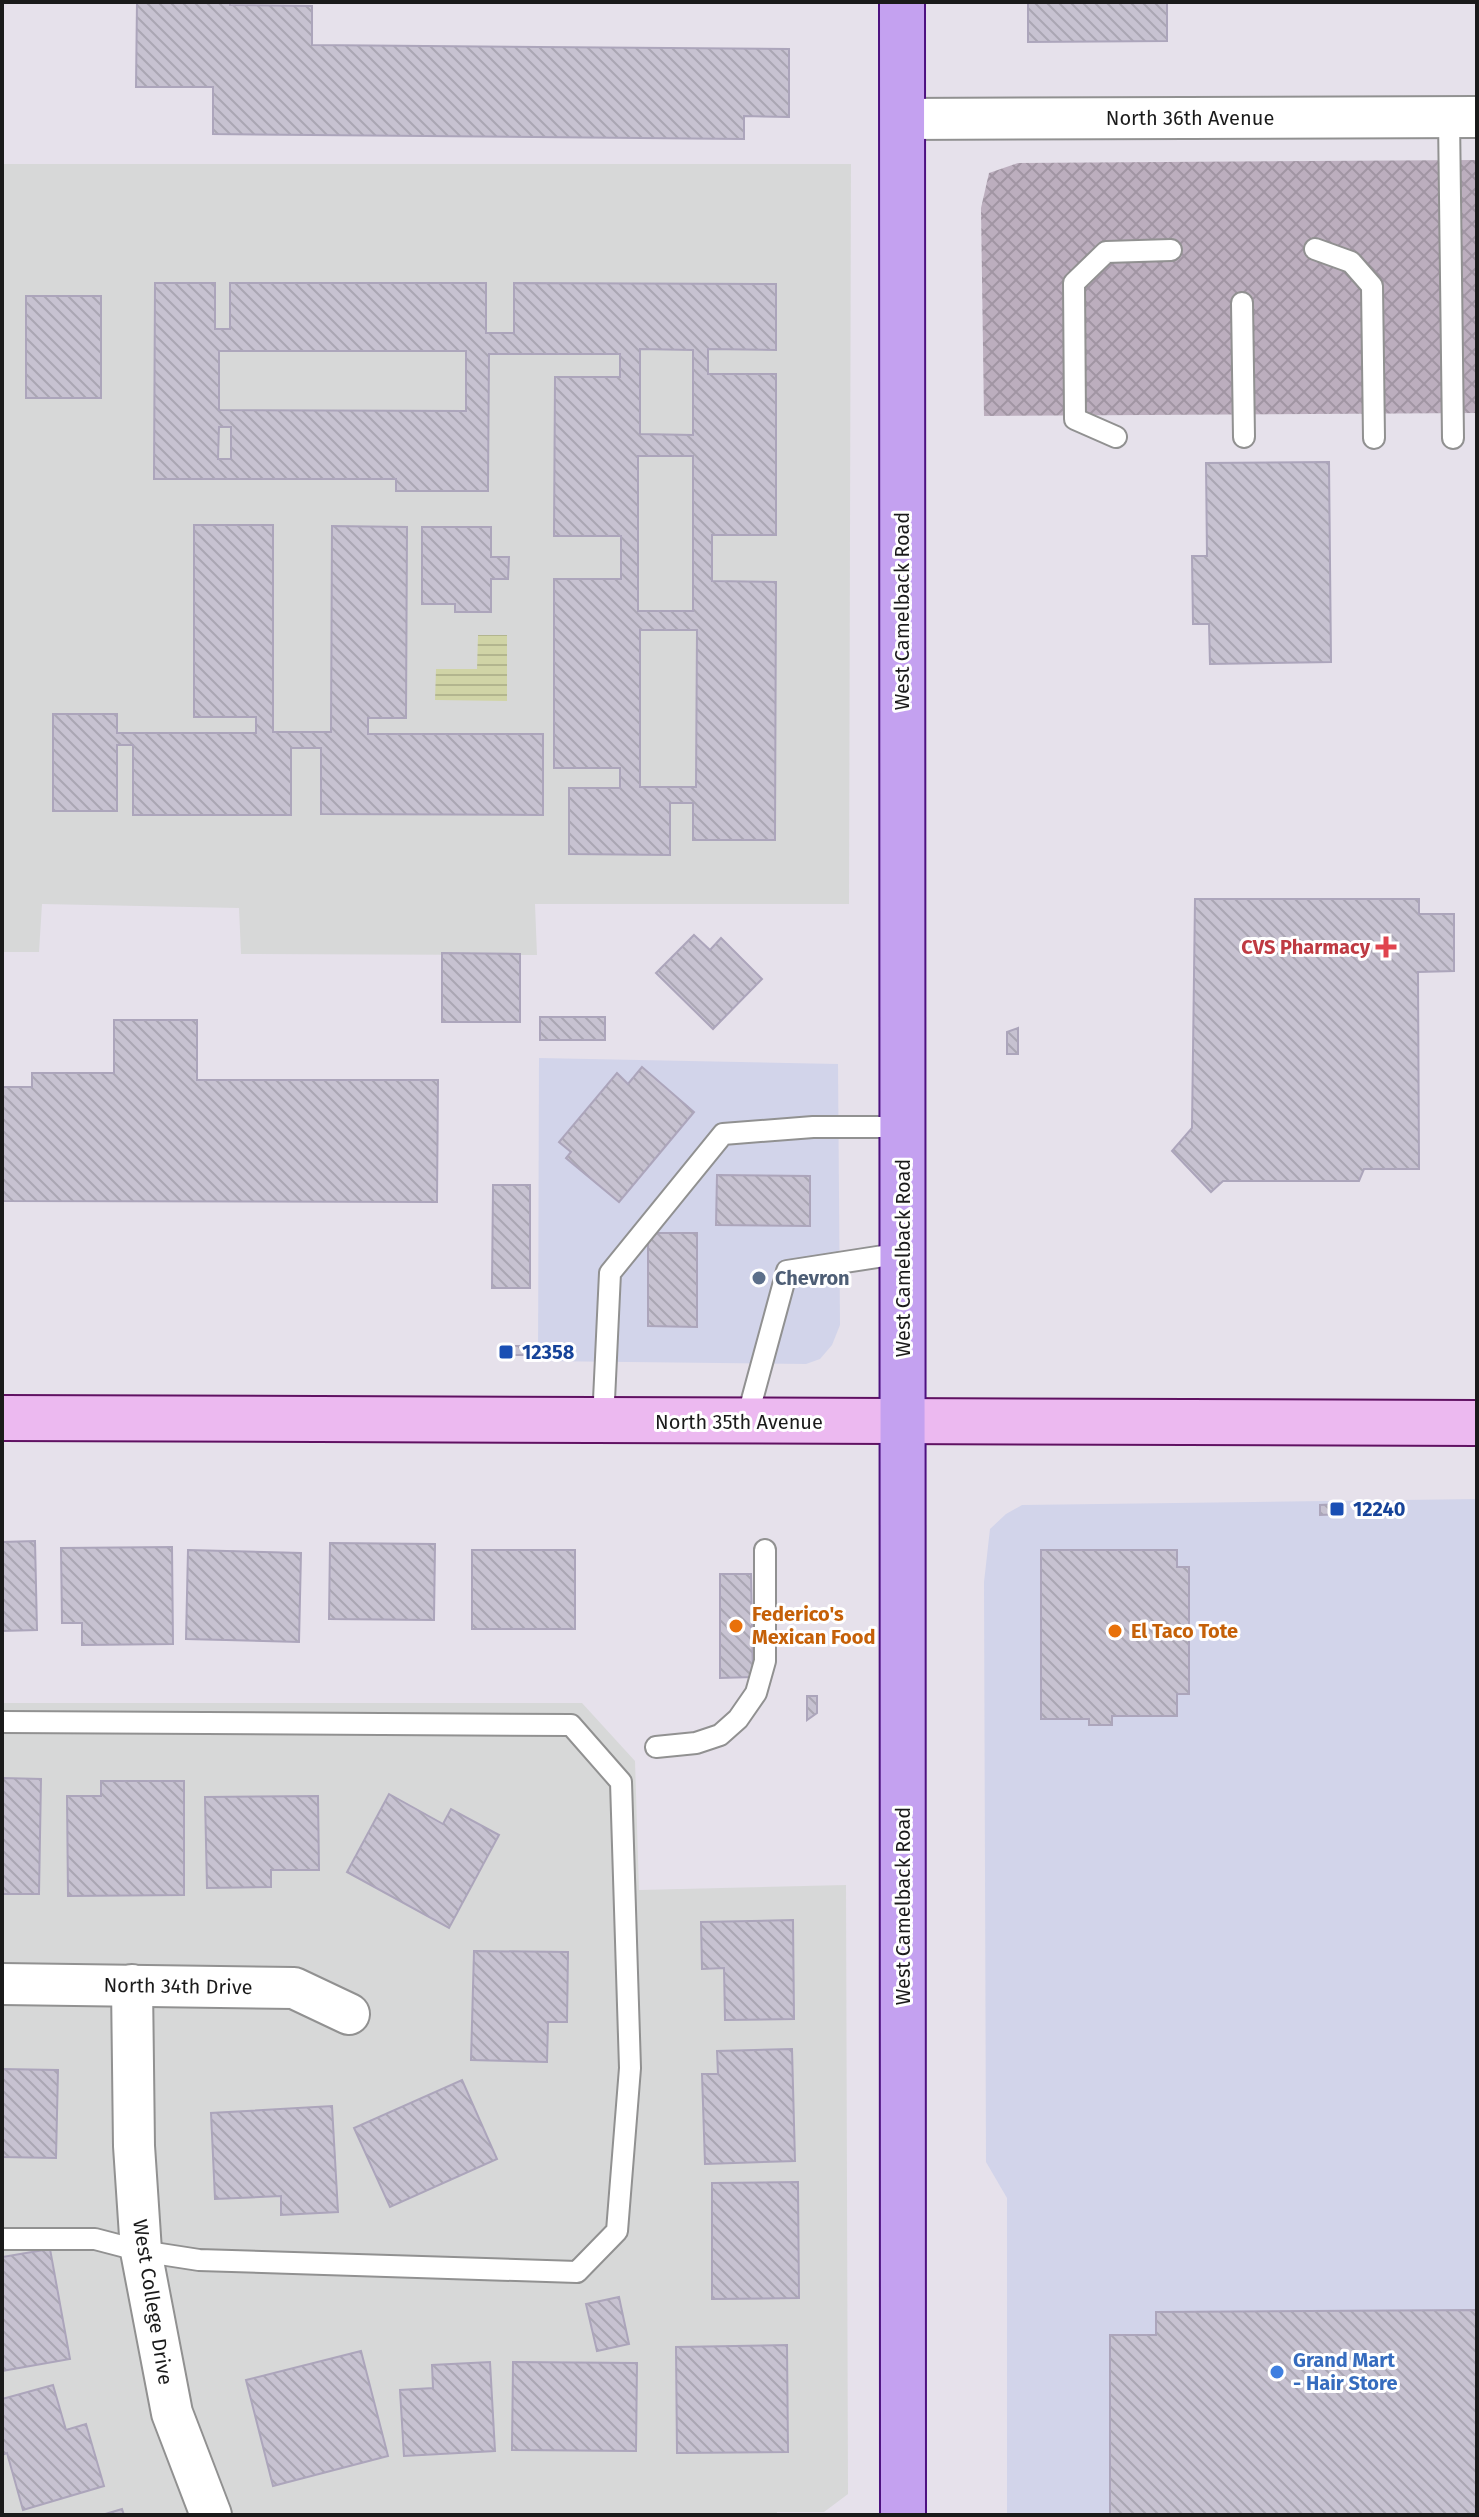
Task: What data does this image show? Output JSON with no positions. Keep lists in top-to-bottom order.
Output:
{
  "streets": {
    "main road": ["West Camelback Road", "North 35th Avenue"],
    "street": ["North 36th Avenue", "North 34th Drive", "West College Drive"]
  },
  "crossings": [
    ["North 36th Avenue", "West Camelback Road"],
    ["West Camelback Road", "North 35th Avenue"],
    ["North 34th Drive", "West College Drive"]
  ],
  "places": {
    "health": ["CVS Pharmacy"],
    "other": [
      "Chevron",
      "Federico's Mexican Food",
      "El Taco Tote",
      "Grand Mart - Hair Store"
    ],
    "transit": ["12358", "12240"]
  }
}
